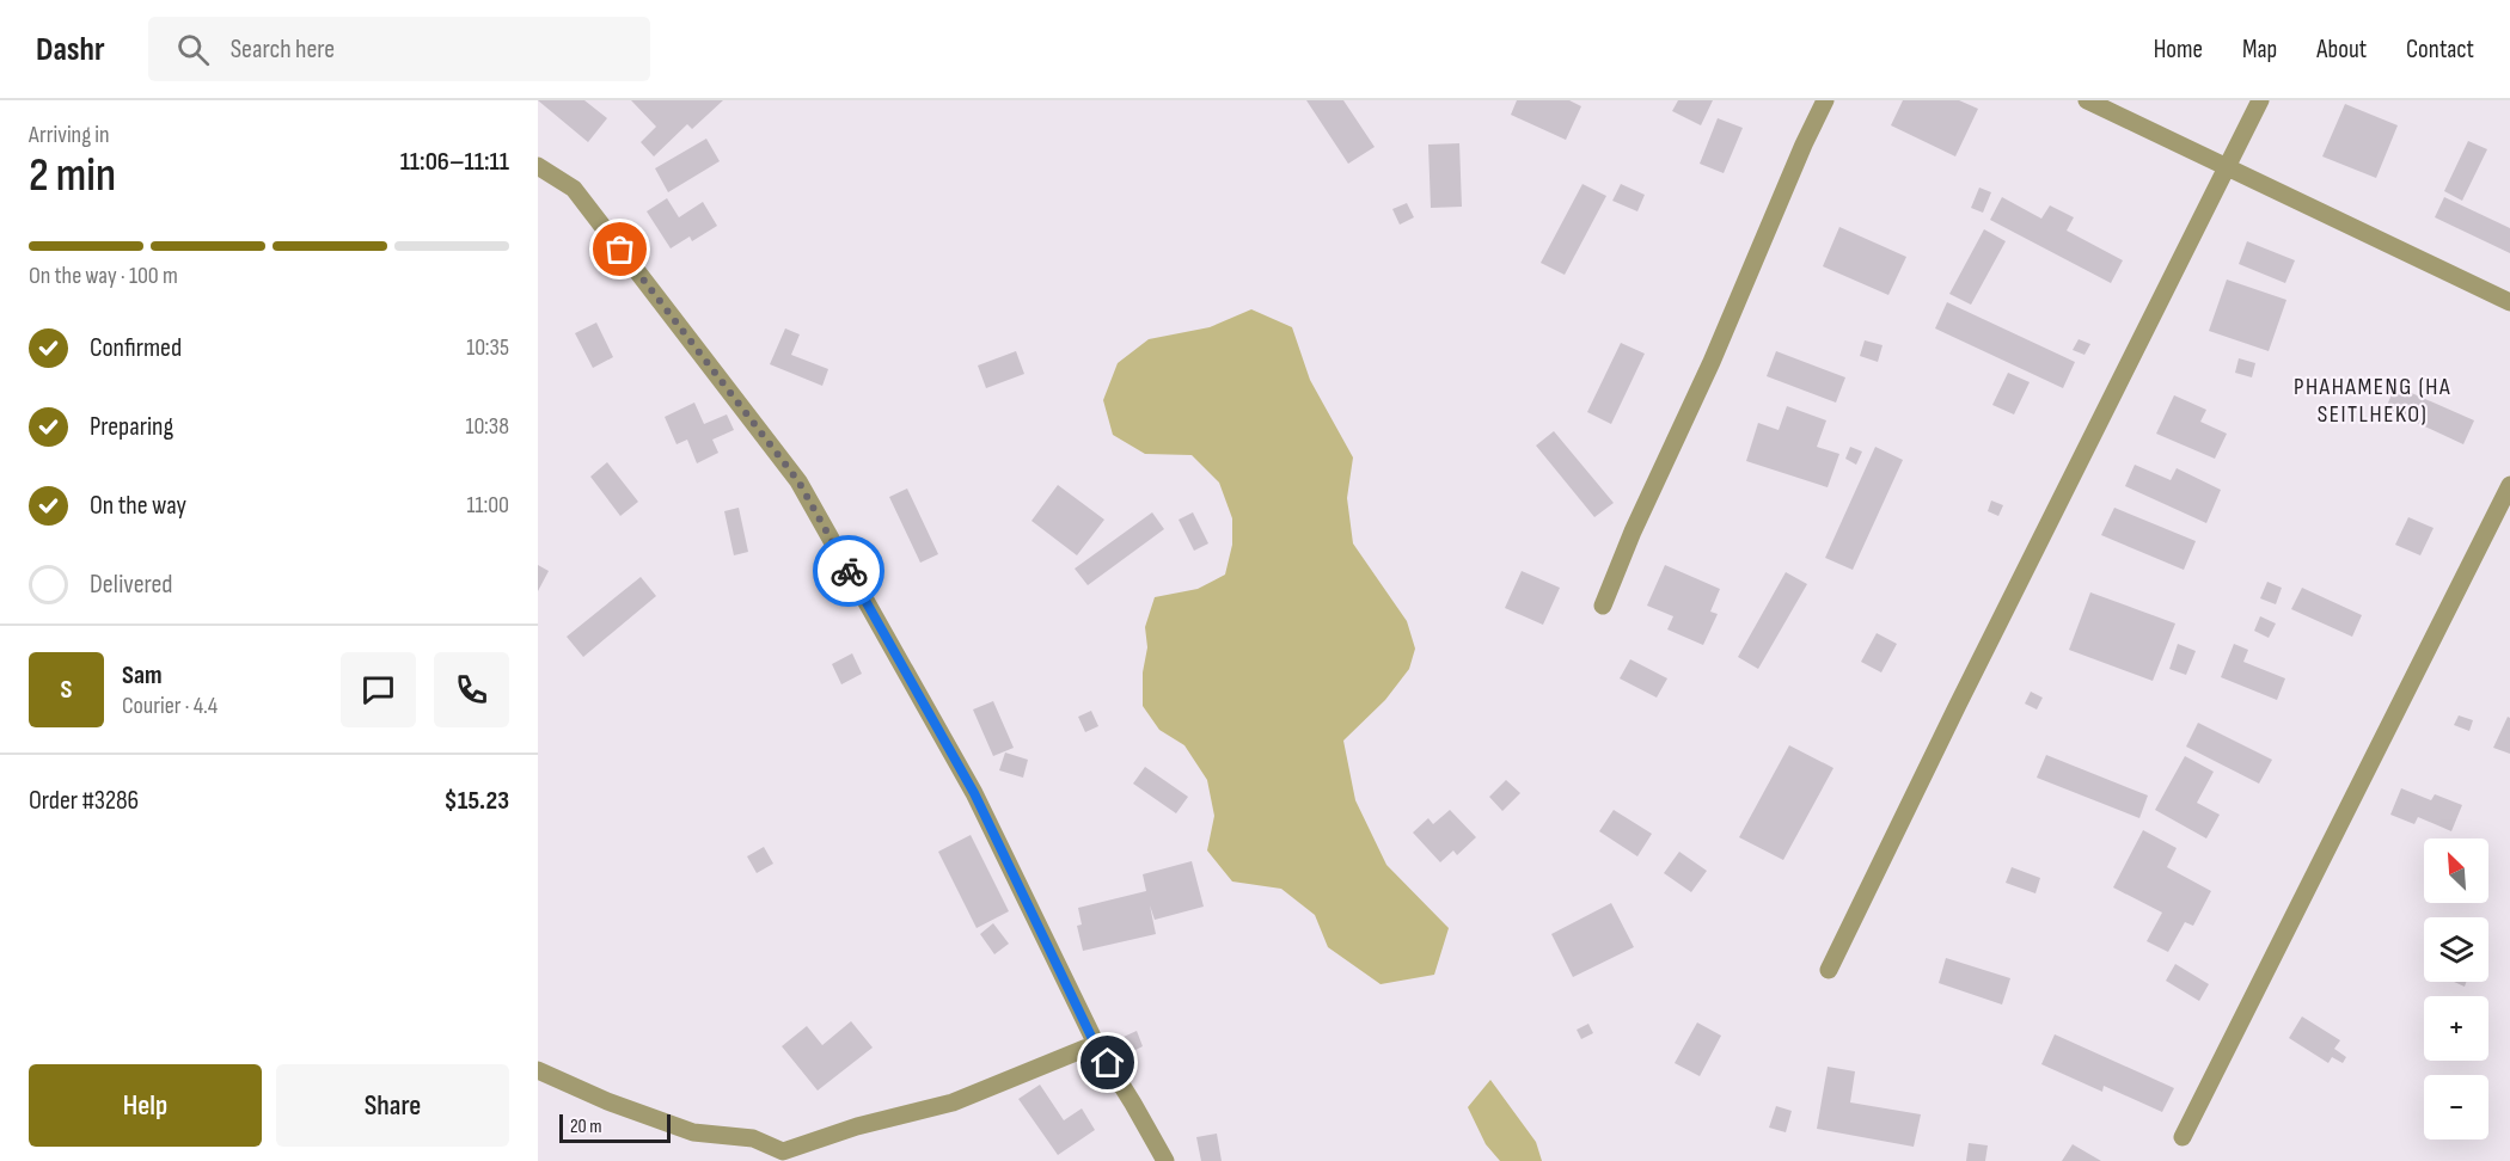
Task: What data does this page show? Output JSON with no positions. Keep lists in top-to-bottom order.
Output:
{
  "districts": ["PHAHAMENG (HA SEITLHEKO)"],
  "scale_bar": "20 m",
  "north": "top left",
  "page": {
    "header": "Dashr",
    "search": "Search here",
    "nav": [
      "Home",
      "Map",
      "About",
      "Contact"
    ],
    "heading": ["2 min", "Arriving in", "11:06–11:11"],
    "panel": [
      "Sam",
      "Courier · 4.4",
      "Order #3286",
      "$15.23"
    ],
    "bar": "On the way · 100 m",
    "list": [
      ["Confirmed", "10:35"],
      ["Preparing", "10:38"],
      ["On the way", "11:00"],
      "Delivered"
    ],
    "round": "S",
    "map_buttons": ["+", "−"],
    "buttons": ["Help", "Share"],
    "scale": "20 m"
  }
}
